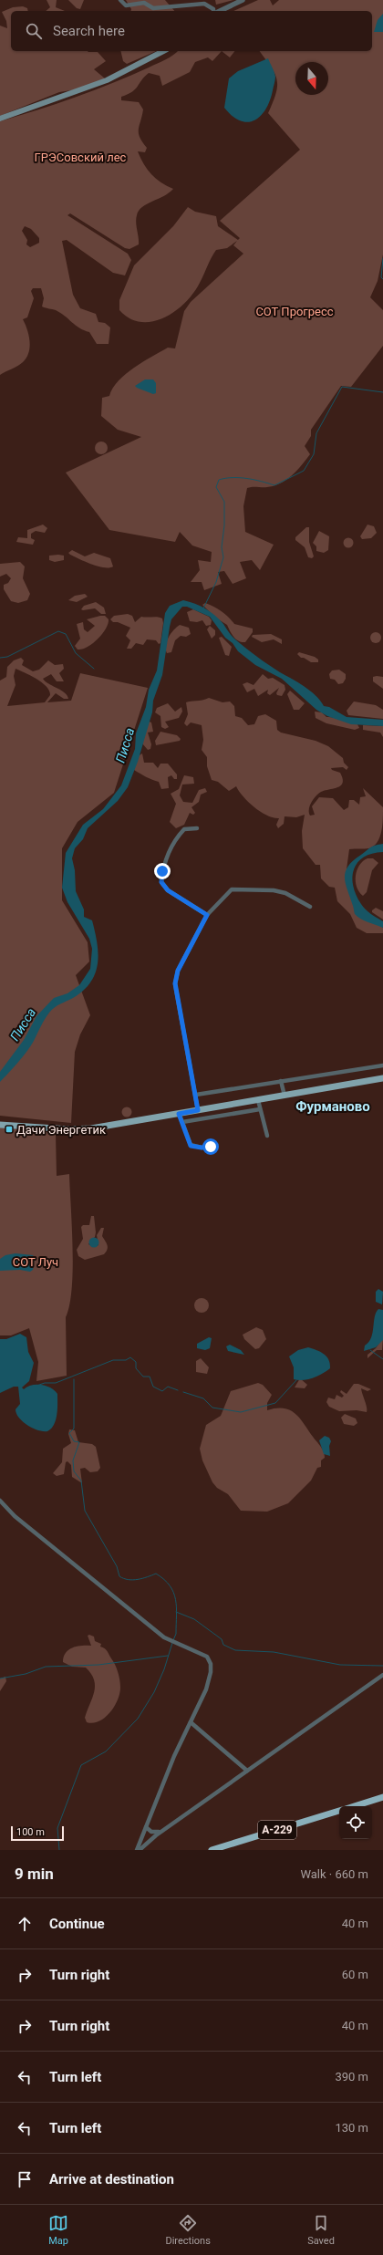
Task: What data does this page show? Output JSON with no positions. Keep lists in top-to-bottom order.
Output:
{
  "streets": {
    "highway": ["А-229"]
  },
  "districts": ["Фурманово"],
  "water": ["Писса"],
  "parks": ["ГРЭСовский лес", "СОТ Прогресс", "СОТ Луч"],
  "places": {
    "transit": ["Дачи Энергетик"]
  },
  "scale_bar": "100 m",
  "north": "bottom",
  "page": {
    "search": "Search here",
    "scale": "100 m",
    "heading": ["9 min", "Walk · 660 m"],
    "list": [
      ["Continue", "40 m"],
      ["Turn right", "60 m"],
      ["Turn right", "40 m"],
      ["Turn left", "390 m"],
      ["Turn left", "130 m"],
      "Arrive at destination"
    ],
    "nav": ["Map", "Directions", "Saved"]
  }
}
